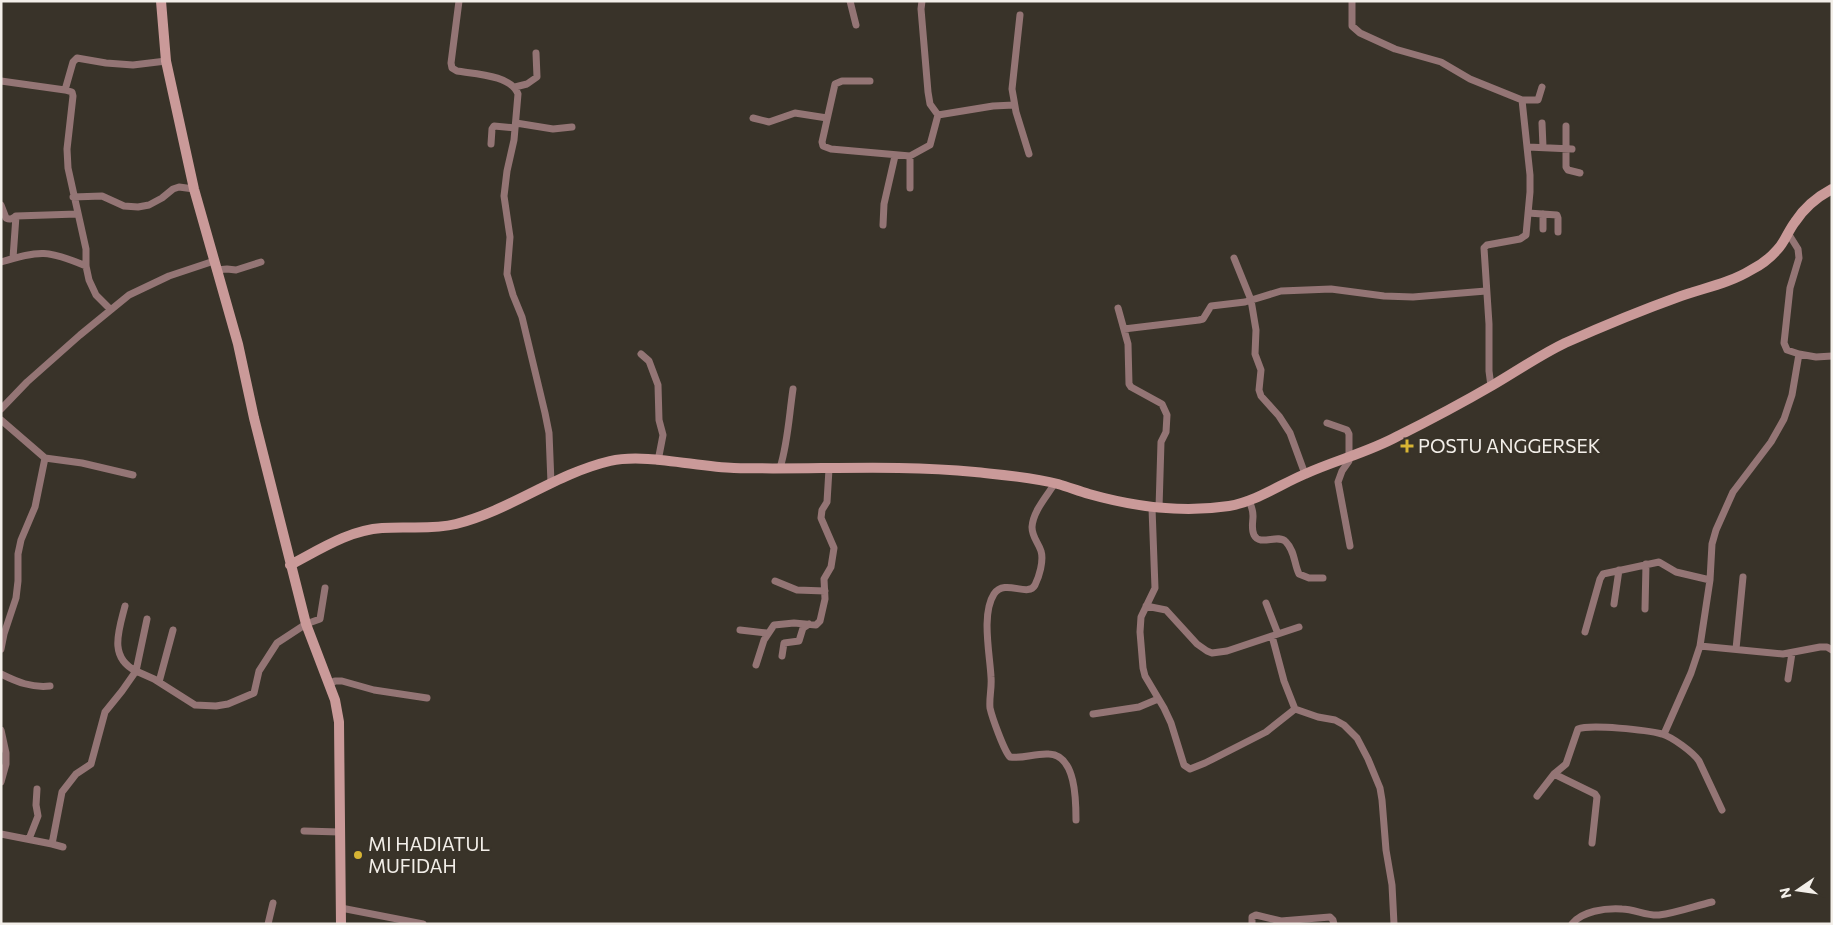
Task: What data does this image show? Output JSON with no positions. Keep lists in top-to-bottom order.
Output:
{
  "places": {
    "health": ["POSTU ANGGERSEK"],
    "other": ["MI HADIATUL MUFIDAH"]
  },
  "north": "left"
}
